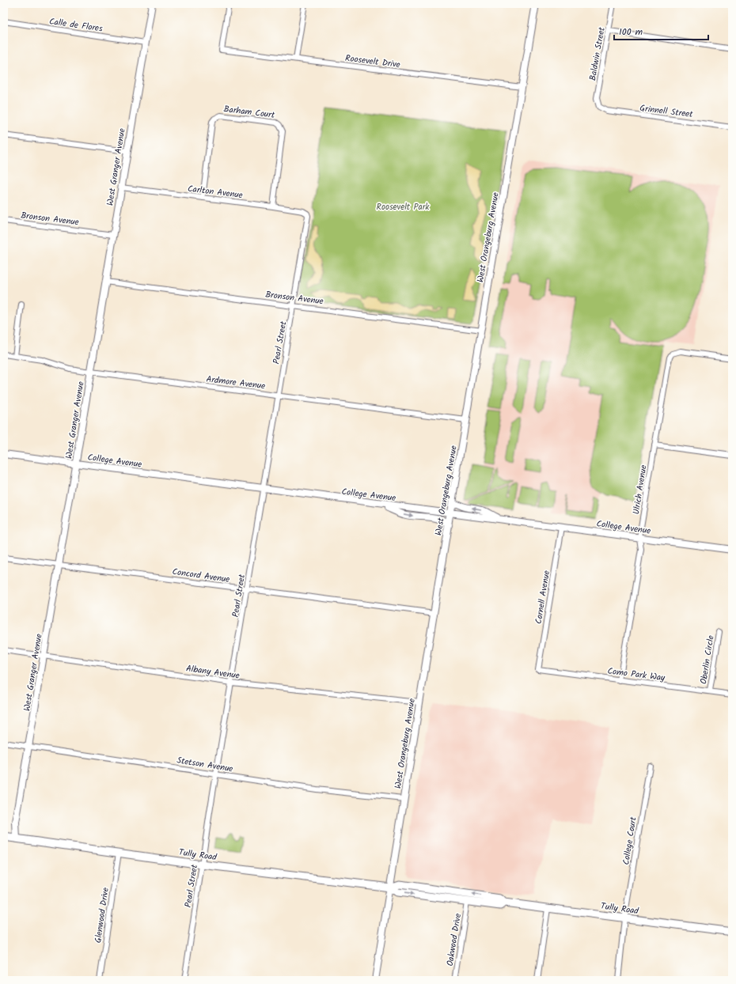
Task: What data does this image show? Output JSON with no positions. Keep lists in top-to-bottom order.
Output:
{
  "streets": {
    "main road": ["Tully Road"],
    "street": [
      "Calle de Flores",
      "Baldwin Street",
      "Roosevelt Drive",
      "Grinnell Street",
      "Barham Court",
      "West Granger Avenue",
      "Carlton Avenue",
      "Bronson Avenue",
      "West Orangeburg Avenue",
      "Pearl Street",
      "Ardmore Avenue",
      "College Avenue",
      "Ulrich Avenue",
      "Concord Avenue",
      "Cornell Avenue",
      "Oberlin Circle",
      "Albany Avenue",
      "Como Park Way",
      "Stetson Avenue",
      "College Court",
      "Glenwood Drive",
      "Oakwood Drive"
    ]
  },
  "crossings": [
    ["Calle de Flores", "West Granger Avenue"],
    ["Baldwin Street", "Grinnell Street"],
    ["Roosevelt Drive", "West Orangeburg Avenue"],
    ["Barham Court", "Carlton Avenue"],
    ["West Granger Avenue", "Carlton Avenue"],
    ["West Granger Avenue", "Bronson Avenue"],
    ["West Granger Avenue", "Ardmore Avenue"],
    ["West Granger Avenue", "College Avenue"],
    ["West Granger Avenue", "Concord Avenue"],
    ["West Granger Avenue", "Albany Avenue"],
    ["West Granger Avenue", "Stetson Avenue"],
    ["West Granger Avenue", "Tully Road"],
    ["Carlton Avenue", "Pearl Street"],
    ["Bronson Avenue", "West Orangeburg Avenue"],
    ["Bronson Avenue", "Pearl Street"],
    ["West Orangeburg Avenue", "Ardmore Avenue"],
    ["West Orangeburg Avenue", "College Avenue"],
    ["West Orangeburg Avenue", "Concord Avenue"],
    ["West Orangeburg Avenue", "Albany Avenue"],
    ["West Orangeburg Avenue", "Stetson Avenue"],
    ["West Orangeburg Avenue", "Tully Road"],
    ["Pearl Street", "Ardmore Avenue"],
    ["Pearl Street", "College Avenue"],
    ["Pearl Street", "Concord Avenue"],
    ["Pearl Street", "Albany Avenue"],
    ["Pearl Street", "Stetson Avenue"],
    ["Pearl Street", "Tully Road"],
    ["College Avenue", "Ulrich Avenue"],
    ["College Avenue", "Cornell Avenue"],
    ["Ulrich Avenue", "Como Park Way"],
    ["Cornell Avenue", "Como Park Way"],
    ["Oberlin Circle", "Como Park Way"],
    ["College Court", "Tully Road"],
    ["Tully Road", "Glenwood Drive"],
    ["Tully Road", "Oakwood Drive"]
  ],
  "parks": ["Roosevelt Park"],
  "scale_bar": "100 m"
}
